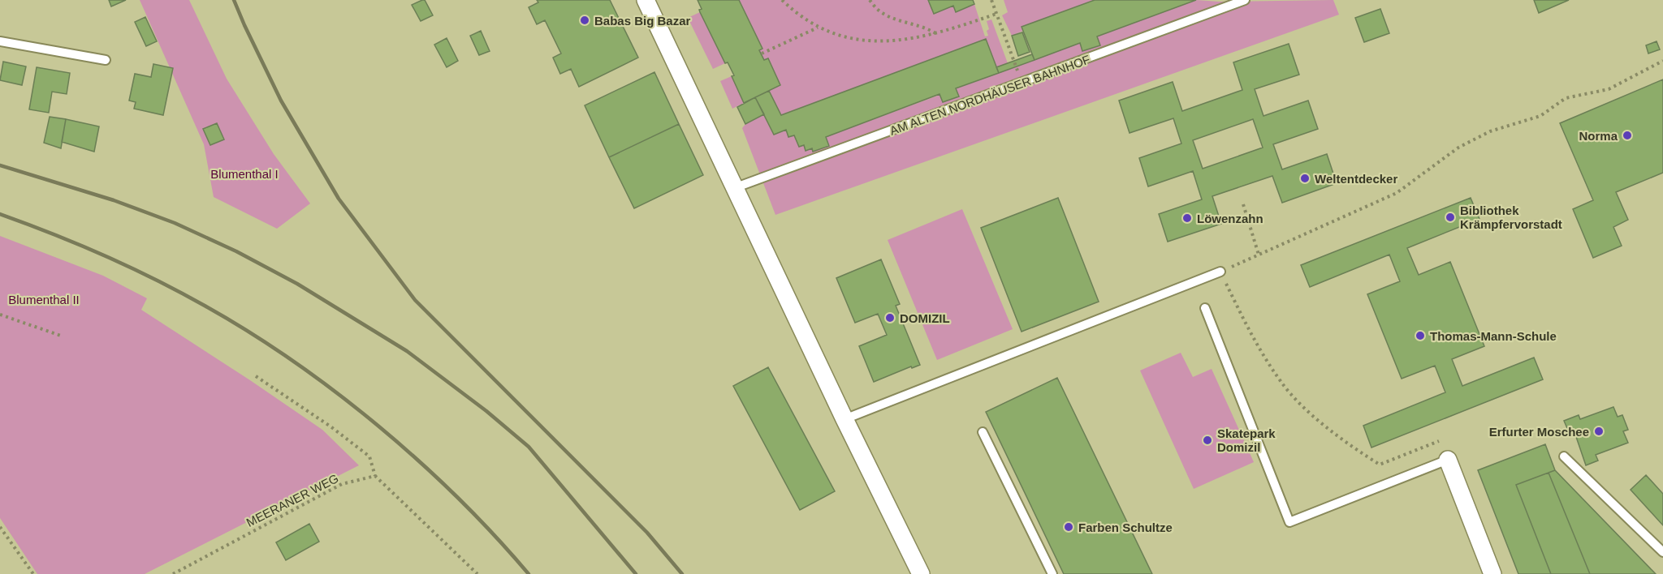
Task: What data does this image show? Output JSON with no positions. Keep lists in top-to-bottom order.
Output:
{
  "streets": {
    "lane": ["AM ALTEN NORDHÄUSER BAHNHOF"],
    "path": ["MEERANER WEG"]
  },
  "parks": ["Blumenthal I", "Blumenthal II"],
  "places": [
    "Babas Big Bazar",
    "Norma",
    "Weltentdecker",
    "Bibliothek Krämpfervorstadt",
    "Löwenzahn",
    "DOMIZIL",
    "Thomas-Mann-Schule",
    "Erfurter Moschee",
    "Skatepark Domizil",
    "Farben Schultze"
  ]
}
